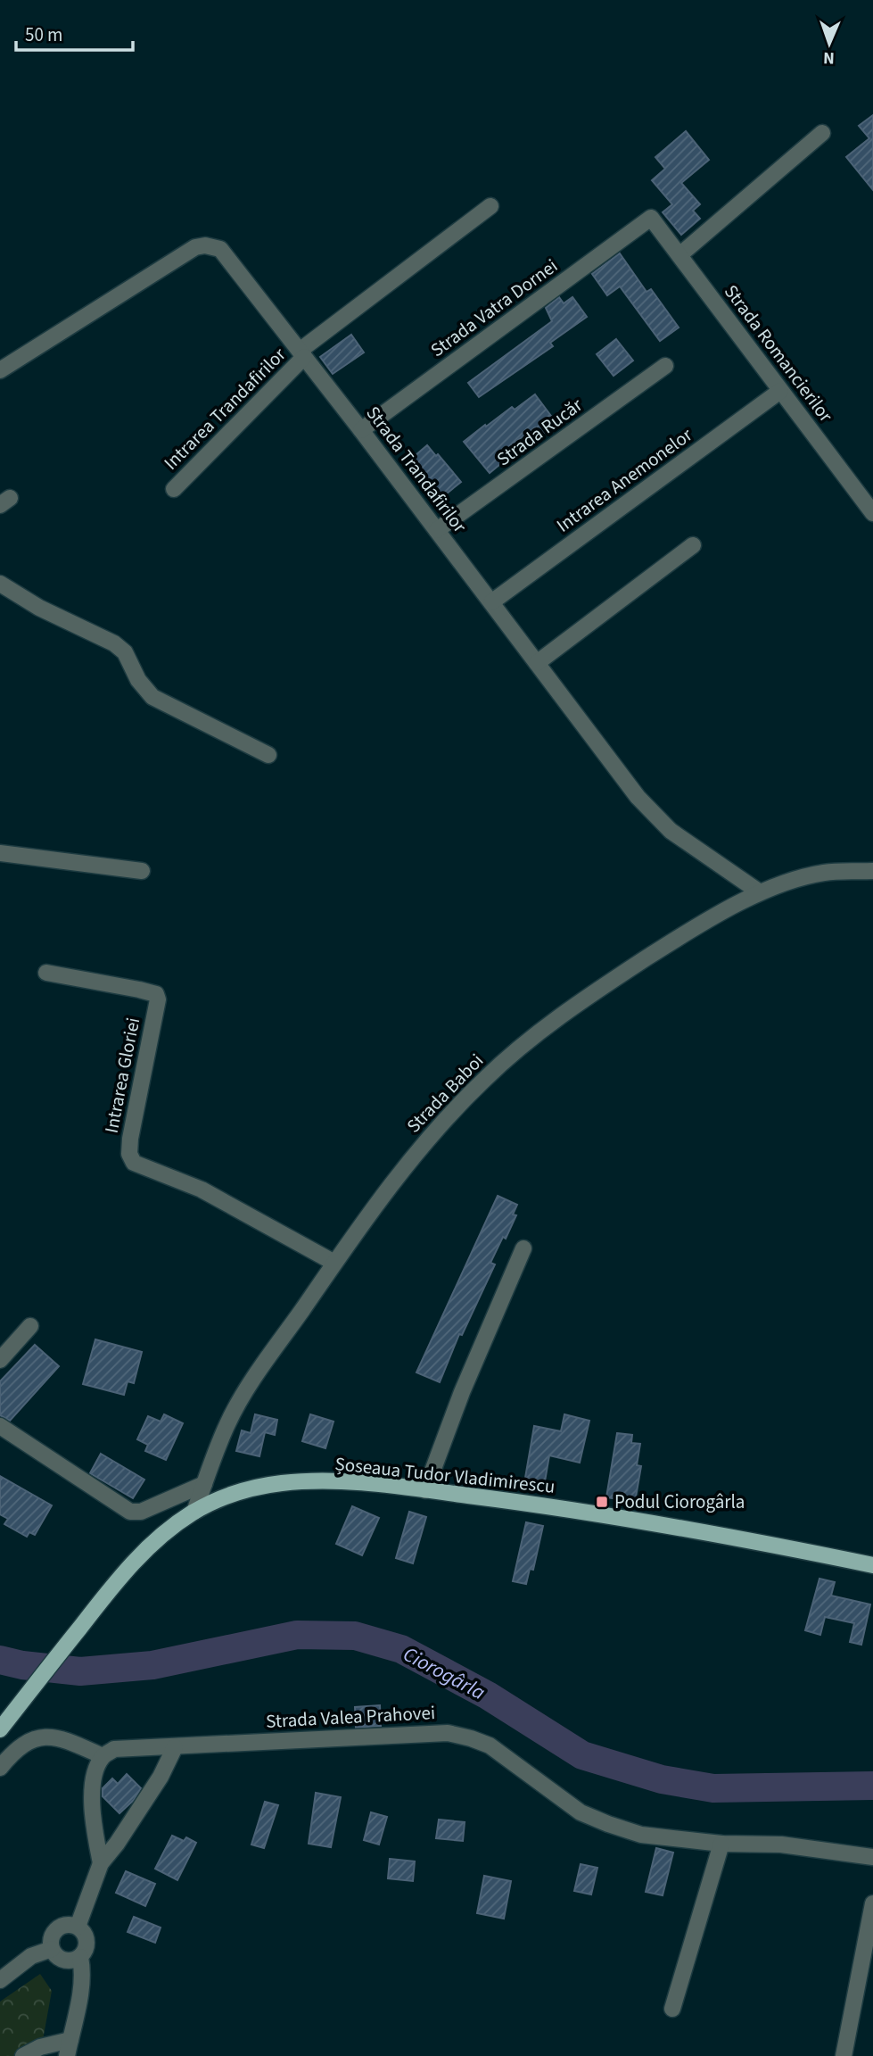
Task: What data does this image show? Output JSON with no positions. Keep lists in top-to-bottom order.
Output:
{
  "streets": {
    "main road": ["Șoseaua Tudor Vladimirescu"],
    "street": [
      "Strada Vatra Dornei",
      "Strada Romancierilor",
      "Intrarea Trandafirilor",
      "Strada Rucăr",
      "Strada Trandafirilor",
      "Intrarea Anemonelor",
      "Intrarea Gloriei",
      "Strada Baboi",
      "Strada Valea Prahovei"
    ]
  },
  "crossings": [
    ["Strada Vatra Dornei", "Strada Romancierilor"],
    ["Strada Vatra Dornei", "Strada Trandafirilor"],
    ["Strada Romancierilor", "Intrarea Anemonelor"],
    ["Intrarea Trandafirilor", "Strada Trandafirilor"],
    ["Strada Rucăr", "Strada Trandafirilor"],
    ["Strada Trandafirilor", "Intrarea Anemonelor"],
    ["Strada Trandafirilor", "Strada Baboi"],
    ["Intrarea Gloriei", "Strada Baboi"],
    ["Strada Baboi", "Șoseaua Tudor Vladimirescu"]
  ],
  "water": ["Ciorogârla"],
  "places": {
    "transit": ["Podul Ciorogârla"]
  },
  "scale_bar": "50 m",
  "north": "bottom"
}
